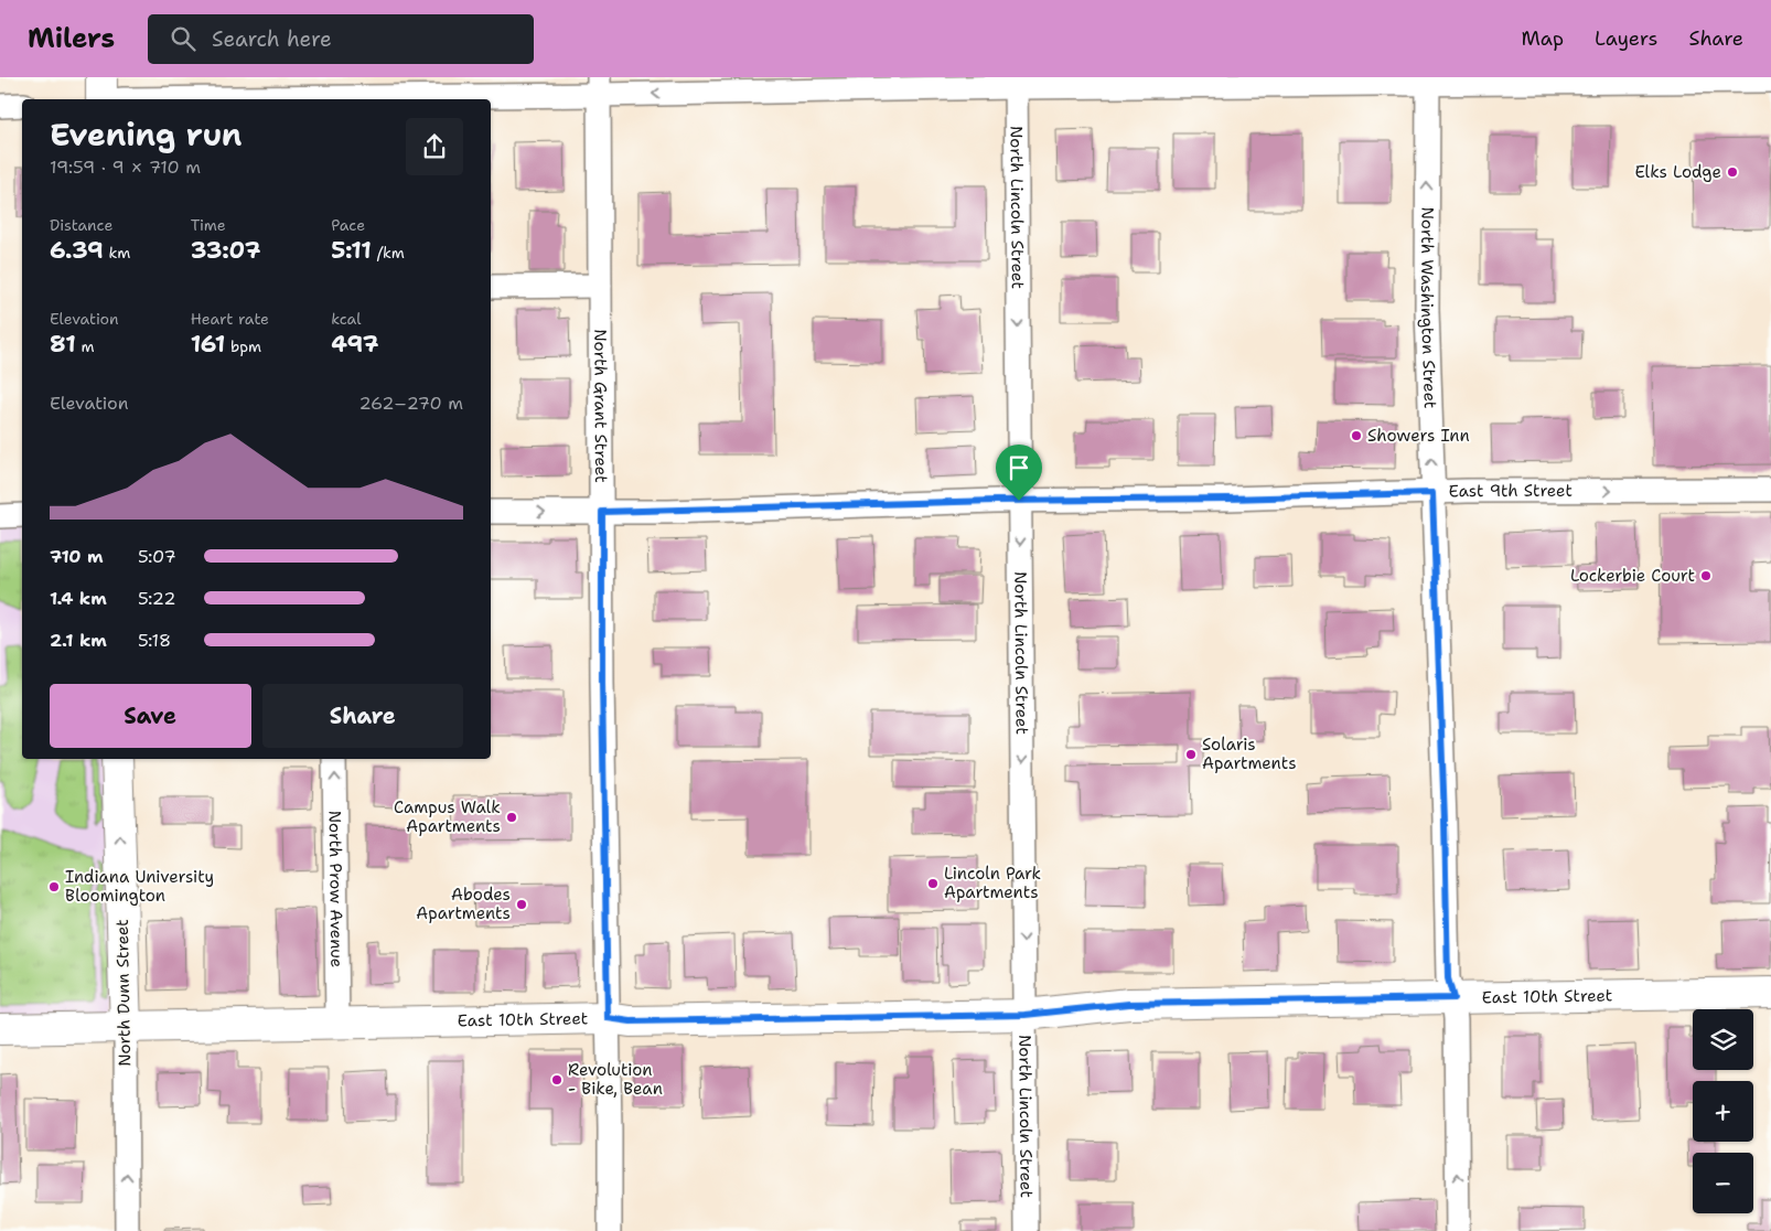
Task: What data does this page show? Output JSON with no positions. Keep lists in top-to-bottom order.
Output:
{
  "streets": {
    "street": [
      "North Lincoln Street",
      "North Washington Street",
      "North Grant Street",
      "East 9th Street",
      "North Prow Avenue",
      "North Dunn Street",
      "East 10th Street"
    ]
  },
  "crossings": [
    ["North Lincoln Street", "East 9th Street"],
    ["North Lincoln Street", "East 10th Street"],
    ["North Washington Street", "East 9th Street"],
    ["North Washington Street", "East 10th Street"],
    ["North Grant Street", "East 9th Street"],
    ["North Grant Street", "East 10th Street"],
    ["North Prow Avenue", "East 10th Street"],
    ["North Dunn Street", "East 10th Street"]
  ],
  "one_way": [
    "North Lincoln Street",
    "North Washington Street",
    "East 9th Street",
    "North Prow Avenue",
    "North Dunn Street"
  ],
  "places": [
    "Elks Lodge",
    "Showers Inn",
    "Lockerbie Court",
    "Solaris Apartments",
    "Campus Walk Apartments",
    "Lincoln Park Apartments",
    "Indiana University Bloomington",
    "Abodes Apartments",
    "Revolution - Bike, Bean"
  ],
  "page": {
    "header": "Milers",
    "search": "Search here",
    "nav": ["Map", "Layers", "Share"],
    "heading": ["Evening run", "19:59 · 9 × 710 m"],
    "stats": [
      ["Distance", "6.39 km"],
      ["Time", "33:07"],
      ["Pace", "5:11 /km"],
      ["Elevation", "81 m"],
      ["Heart rate", "161 bpm"],
      ["kcal", "497"]
    ],
    "chart": ["Elevation", "262–270 m"],
    "list": [
      {
        "name": "710 m",
        "note": "5:07"
      },
      {
        "name": "1.4 km",
        "note": "5:22"
      },
      {
        "name": "2.1 km",
        "note": "5:18"
      }
    ],
    "buttons": ["Save", "Share"],
    "map_buttons": ["+", "−"]
  }
}
